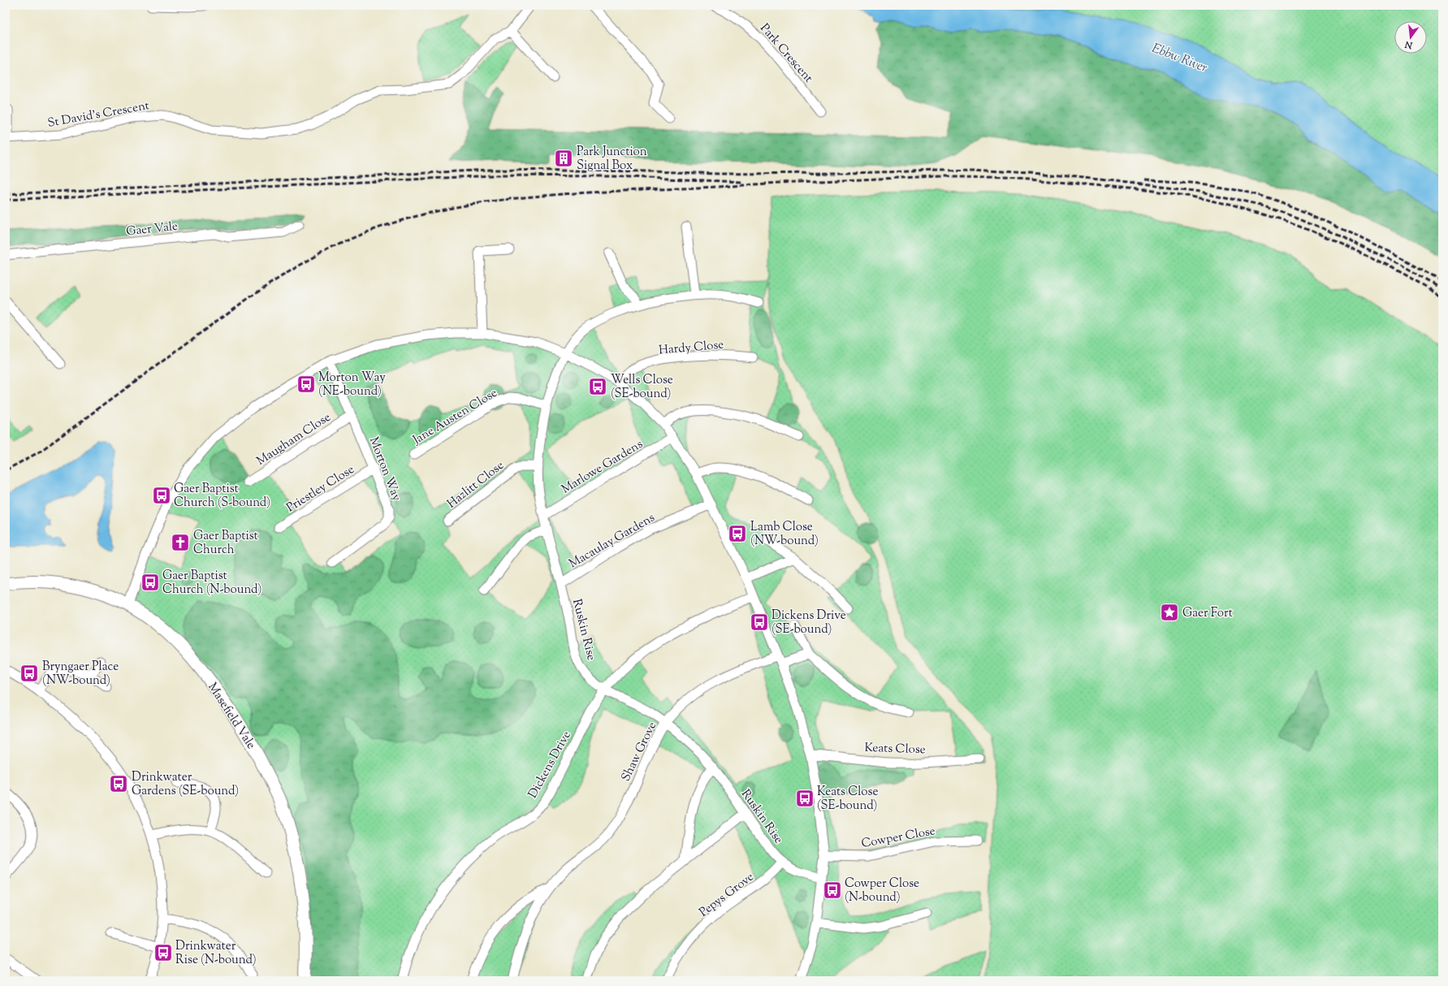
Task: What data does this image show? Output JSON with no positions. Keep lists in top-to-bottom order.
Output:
{
  "streets": {
    "street": [
      "Park Crescent",
      "St David's Crescent",
      "Gaer Vale",
      "Hardy Close",
      "Jane Austen Close",
      "Maugham Close",
      "Marlowe Gardens",
      "Morton Way",
      "Hazlitt Close",
      "Priestley Close",
      "Macaulay Gardens",
      "Ruskin Rise",
      "Masefield Vale",
      "Keats Close",
      "Shaw Grove",
      "Dickens Drive",
      "Cowper Close",
      "Pepys Grove"
    ]
  },
  "crossings": [
    ["Jane Austen Close", "Ruskin Rise"],
    ["Maugham Close", "Morton Way"],
    ["Marlowe Gardens", "Ruskin Rise"],
    ["Morton Way", "Priestley Close"],
    ["Hazlitt Close", "Ruskin Rise"],
    ["Macaulay Gardens", "Ruskin Rise"],
    ["Ruskin Rise", "Shaw Grove"],
    ["Ruskin Rise", "Dickens Drive"],
    ["Ruskin Rise", "Pepys Grove"]
  ],
  "water": ["Ebbw River"],
  "places": {
    "building": ["Park Junction Signal Box"],
    "bus stop": [
      "Morton Way (NE-bound)",
      "Wells Close (SE-bound)",
      "Gaer Baptist Church (S-bound)",
      "Lamb Close (NW-bound)",
      "Gaer Baptist Church (N-bound)",
      "Dickens Drive (SE-bound)",
      "Bryngaer Place (NW-bound)",
      "Drinkwater Gardens (SE-bound)",
      "Keats Close (SE-bound)",
      "Cowper Close (N-bound)",
      "Drinkwater Rise (N-bound)"
    ],
    "church": ["Gaer Baptist Church"],
    "place": ["Gaer Fort"]
  },
  "north": "bottom"
}
